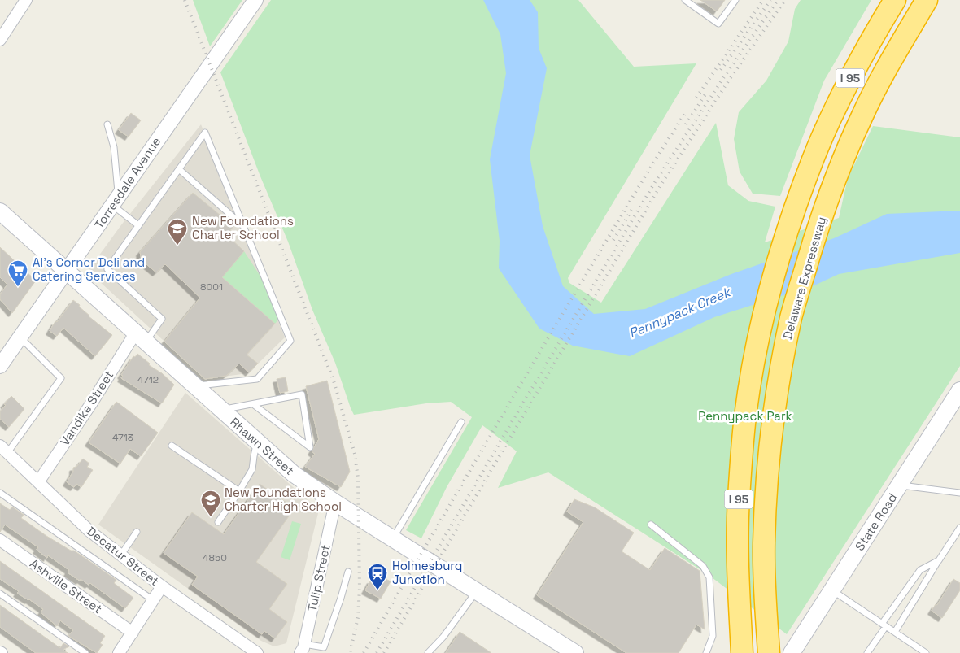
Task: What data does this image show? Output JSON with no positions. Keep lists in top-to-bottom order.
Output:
{
  "streets": {
    "highway": ["I 95", "Delaware Expressway"],
    "main road": ["Rhawn Street", "State Road"],
    "street": [
      "Torresdale Avenue",
      "Vandike Street",
      "Decatur Street",
      "Tulip Street",
      "Ashville Street"
    ]
  },
  "crossings": [
    ["Torresdale Avenue", "Rhawn Street"],
    ["Vandike Street", "Rhawn Street"],
    ["Vandike Street", "Decatur Street"],
    ["Rhawn Street", "Tulip Street"]
  ],
  "water": ["Pennypack Creek"],
  "parks": ["Pennypack Park"],
  "places": {
    "school or university": ["New Foundations Charter School", "New Foundations Charter High School"],
    "supermarket": ["Al's Corner Deli and Catering Services"],
    "station": ["Holmesburg Junction"]
  },
  "house_numbers": [
    "8001",
    "4712",
    "4713",
    "4850"
  ]
}
